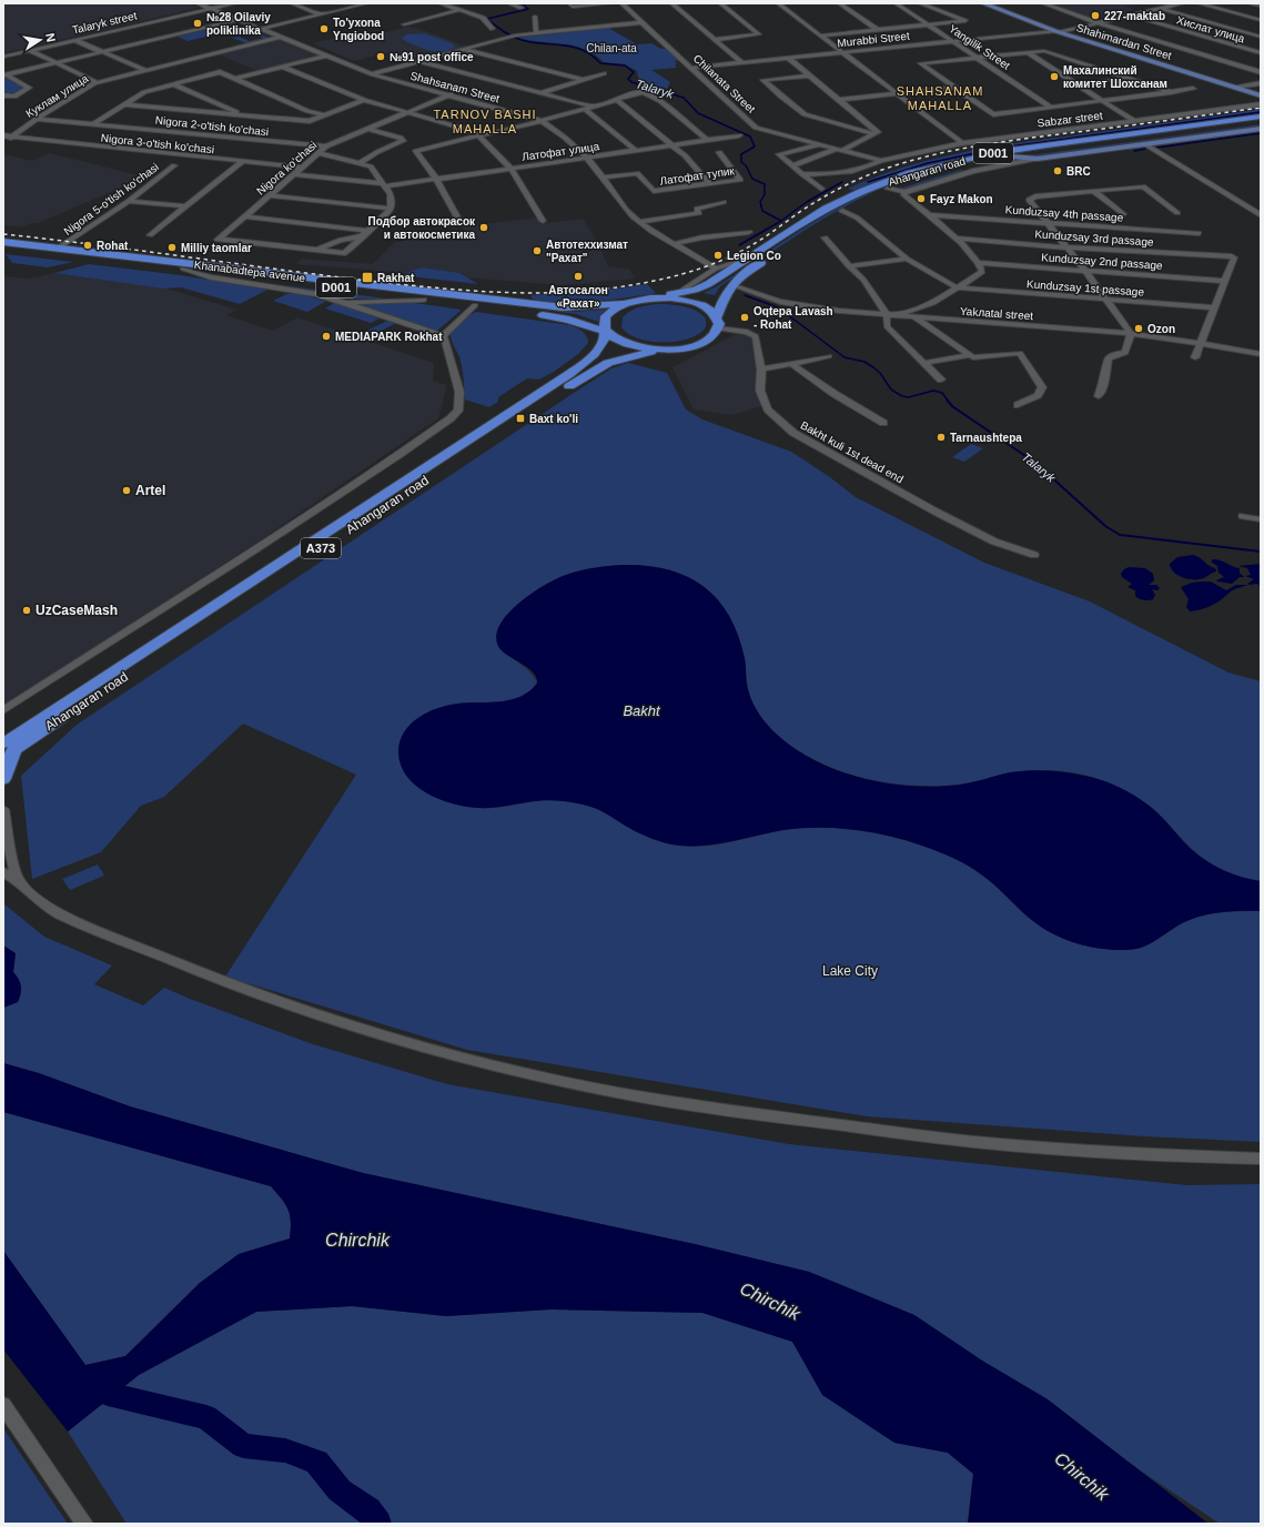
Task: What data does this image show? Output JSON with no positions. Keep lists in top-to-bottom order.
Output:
{
  "streets": {
    "highway": [
      "D001",
      "Ahangaran road",
      "Khanabadtepa avenue",
      "A373"
    ],
    "main road": ["Shahimardan Street"],
    "street": [
      "Talaryk street",
      "Хислат улица",
      "Murabbi Street",
      "Yangilik Street",
      "Chilanata Street",
      "Shahsanam Street",
      "Куклам улица",
      "Sabzar street",
      "Nigora 2-o'tish ko'chasi",
      "Nigora 3-o'tish ko'chasi",
      "Латофат улица",
      "Nigora ko'chasi",
      "Латофат тупик",
      "Nigora 5-o'tish ko'chasi",
      "Kunduzsay 4th passage",
      "Kunduzsay 3rd passage",
      "Kunduzsay 2nd passage",
      "Kunduzsay 1st passage",
      "Yakлatal street",
      "Bakht kuli 1st dead end"
    ]
  },
  "crossings": [
    ["Talaryk street", "Shahsanam Street"],
    ["Talaryk street", "Куклам улица"],
    ["Хислат улица", "Murabbi Street"],
    ["Murabbi Street", "Shahimardan Street"],
    ["Murabbi Street", "Yangilik Street"],
    ["Murabbi Street", "Chilanata Street"],
    ["Chilanata Street", "Sabzar street"],
    ["Shahsanam Street", "Латофат улица"],
    ["Shahsanam Street", "Nigora ko'chasi"],
    ["Shahsanam Street", "Латофат тупик"],
    ["Куклам улица", "Nigora 2-o'tish ko'chasi"],
    ["Куклам улица", "Nigora 3-o'tish ko'chasi"],
    ["Nigora 2-o'tish ko'chasi", "Nigora ko'chasi"],
    ["Nigora 3-o'tish ko'chasi", "Nigora ko'chasi"],
    ["Латофат улица", "Nigora ko'chasi"],
    ["D001", "Ahangaran road"],
    ["D001", "Khanabadtepa avenue"],
    ["D001", "Bakht kuli 1st dead end"],
    ["Ahangaran road", "Khanabadtepa avenue"],
    ["Nigora 5-o'tish ko'chasi", "Khanabadtepa avenue"],
    ["Kunduzsay 3rd passage", "Kunduzsay 2nd passage"]
  ],
  "districts": ["SHAHSANAM MAHALLA", "TARNOV BASHI MAHALLA"],
  "water": ["Talaryk", "Bakht", "Chirchik"],
  "parks": ["Chilan-ata", "Lake City"],
  "places": {
    "other": [
      "227-maktab",
      "№28 Oilaviy poliklinika",
      "To'yxona Yngiobod",
      "№91 post office",
      "Махалинский комитет Шохcанам",
      "BRC",
      "Fayz Makon",
      "Подбор автокрасок и автокосметика",
      "Rohat",
      "Milliy taomlar",
      "Автотеххизмат \"Рахат\"",
      "Legion Co",
      "Автосалон «Рахат»",
      "Oqtepa Lavash - Rohat",
      "Ozon",
      "MEDIAPARK Rokhat",
      "Tarnaushtepa",
      "Artel",
      "UzCaseMash"
    ],
    "transit": ["Rakhat", "Baxt ko'li"]
  },
  "north": "right"
}
